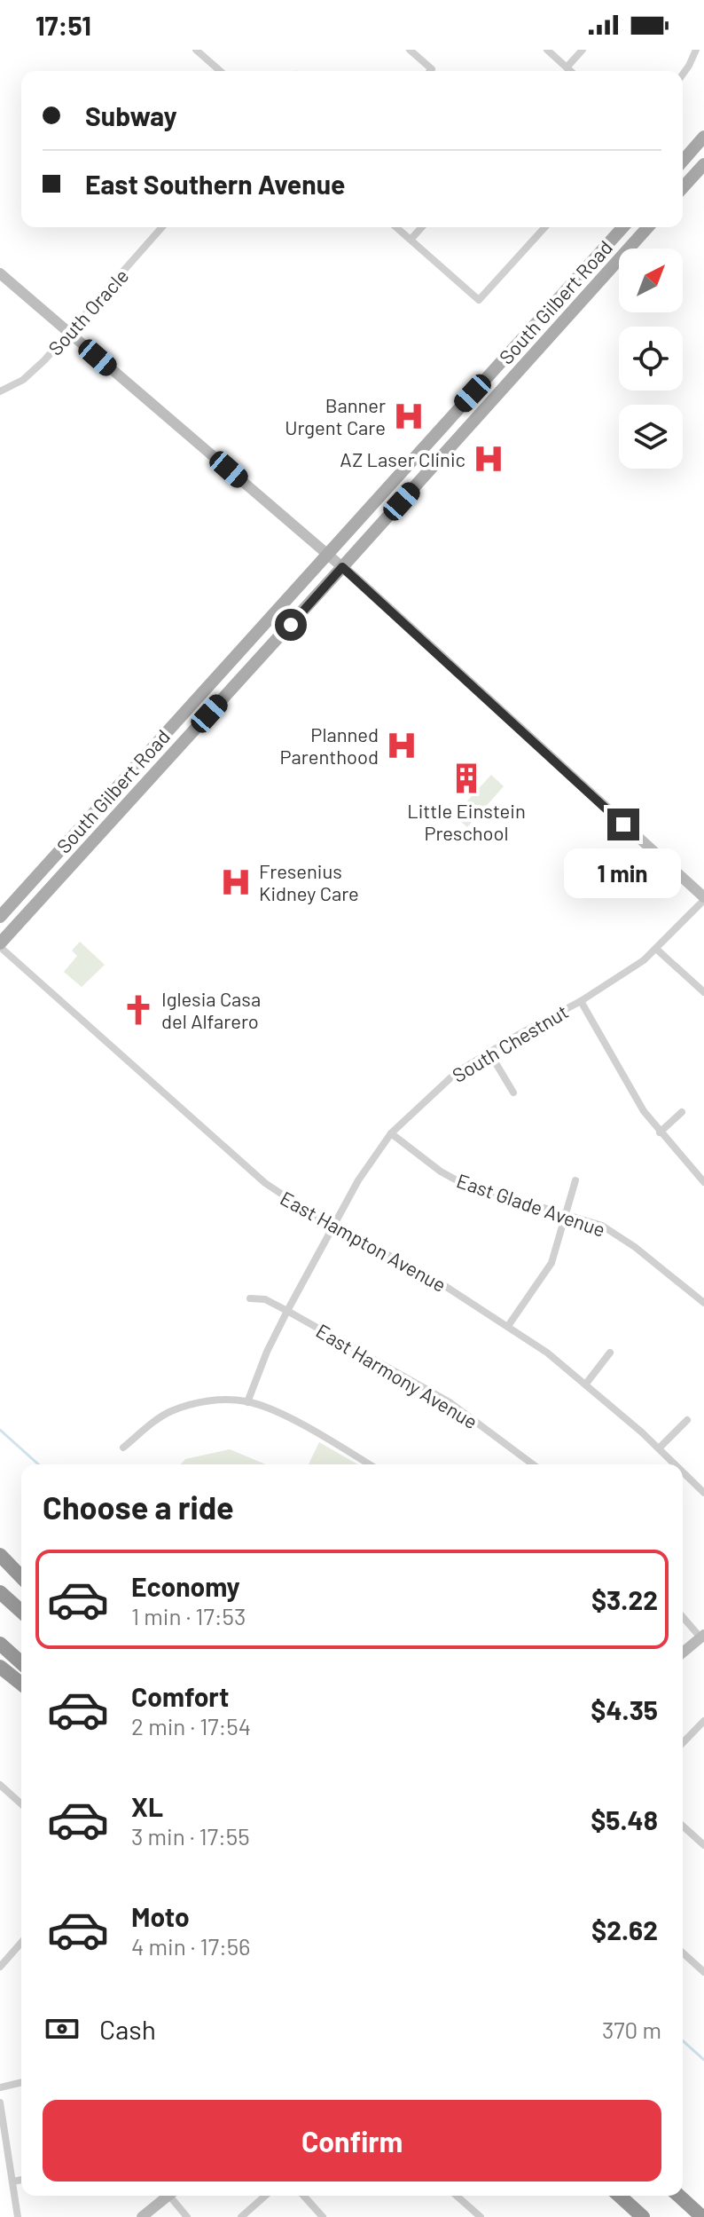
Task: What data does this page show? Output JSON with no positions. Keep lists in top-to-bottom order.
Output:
{
  "streets": {
    "main road": ["South Gilbert Road"],
    "street": [
      "South Oracle",
      "South Chestnut",
      "East Glade Avenue",
      "East Hampton Avenue",
      "East Harmony Avenue"
    ]
  },
  "crossings": [
    ["South Gilbert Road", "East Hampton Avenue"],
    ["South Chestnut", "East Glade Avenue"],
    ["South Chestnut", "East Hampton Avenue"],
    ["South Chestnut", "East Harmony Avenue"]
  ],
  "places": {
    "hospital": [
      "Banner Urgent Care",
      "AZ Laser Clinic",
      "Planned Parenthood",
      "Fresenius Kidney Care"
    ],
    "building": ["Little Einstein Preschool"],
    "church": ["Iglesia Casa del Alfarero"]
  },
  "north": "top right",
  "page": {
    "status": "17:51",
    "banner": ["Subway", "East Southern Avenue"],
    "bubble": "1 min",
    "heading": "Choose a ride",
    "list": [
      {
        "name": "Economy",
        "note": "1 min · 17:53",
        "value": "$3.22"
      },
      {
        "name": "Comfort",
        "note": "2 min · 17:54",
        "value": "$4.35"
      },
      {
        "name": "XL",
        "note": "3 min · 17:55",
        "value": "$5.48"
      },
      {
        "name": "Moto",
        "note": "4 min · 17:56",
        "value": "$2.62"
      }
    ],
    "pay": ["Cash", "370 m"],
    "buttons": "Confirm"
  }
}
